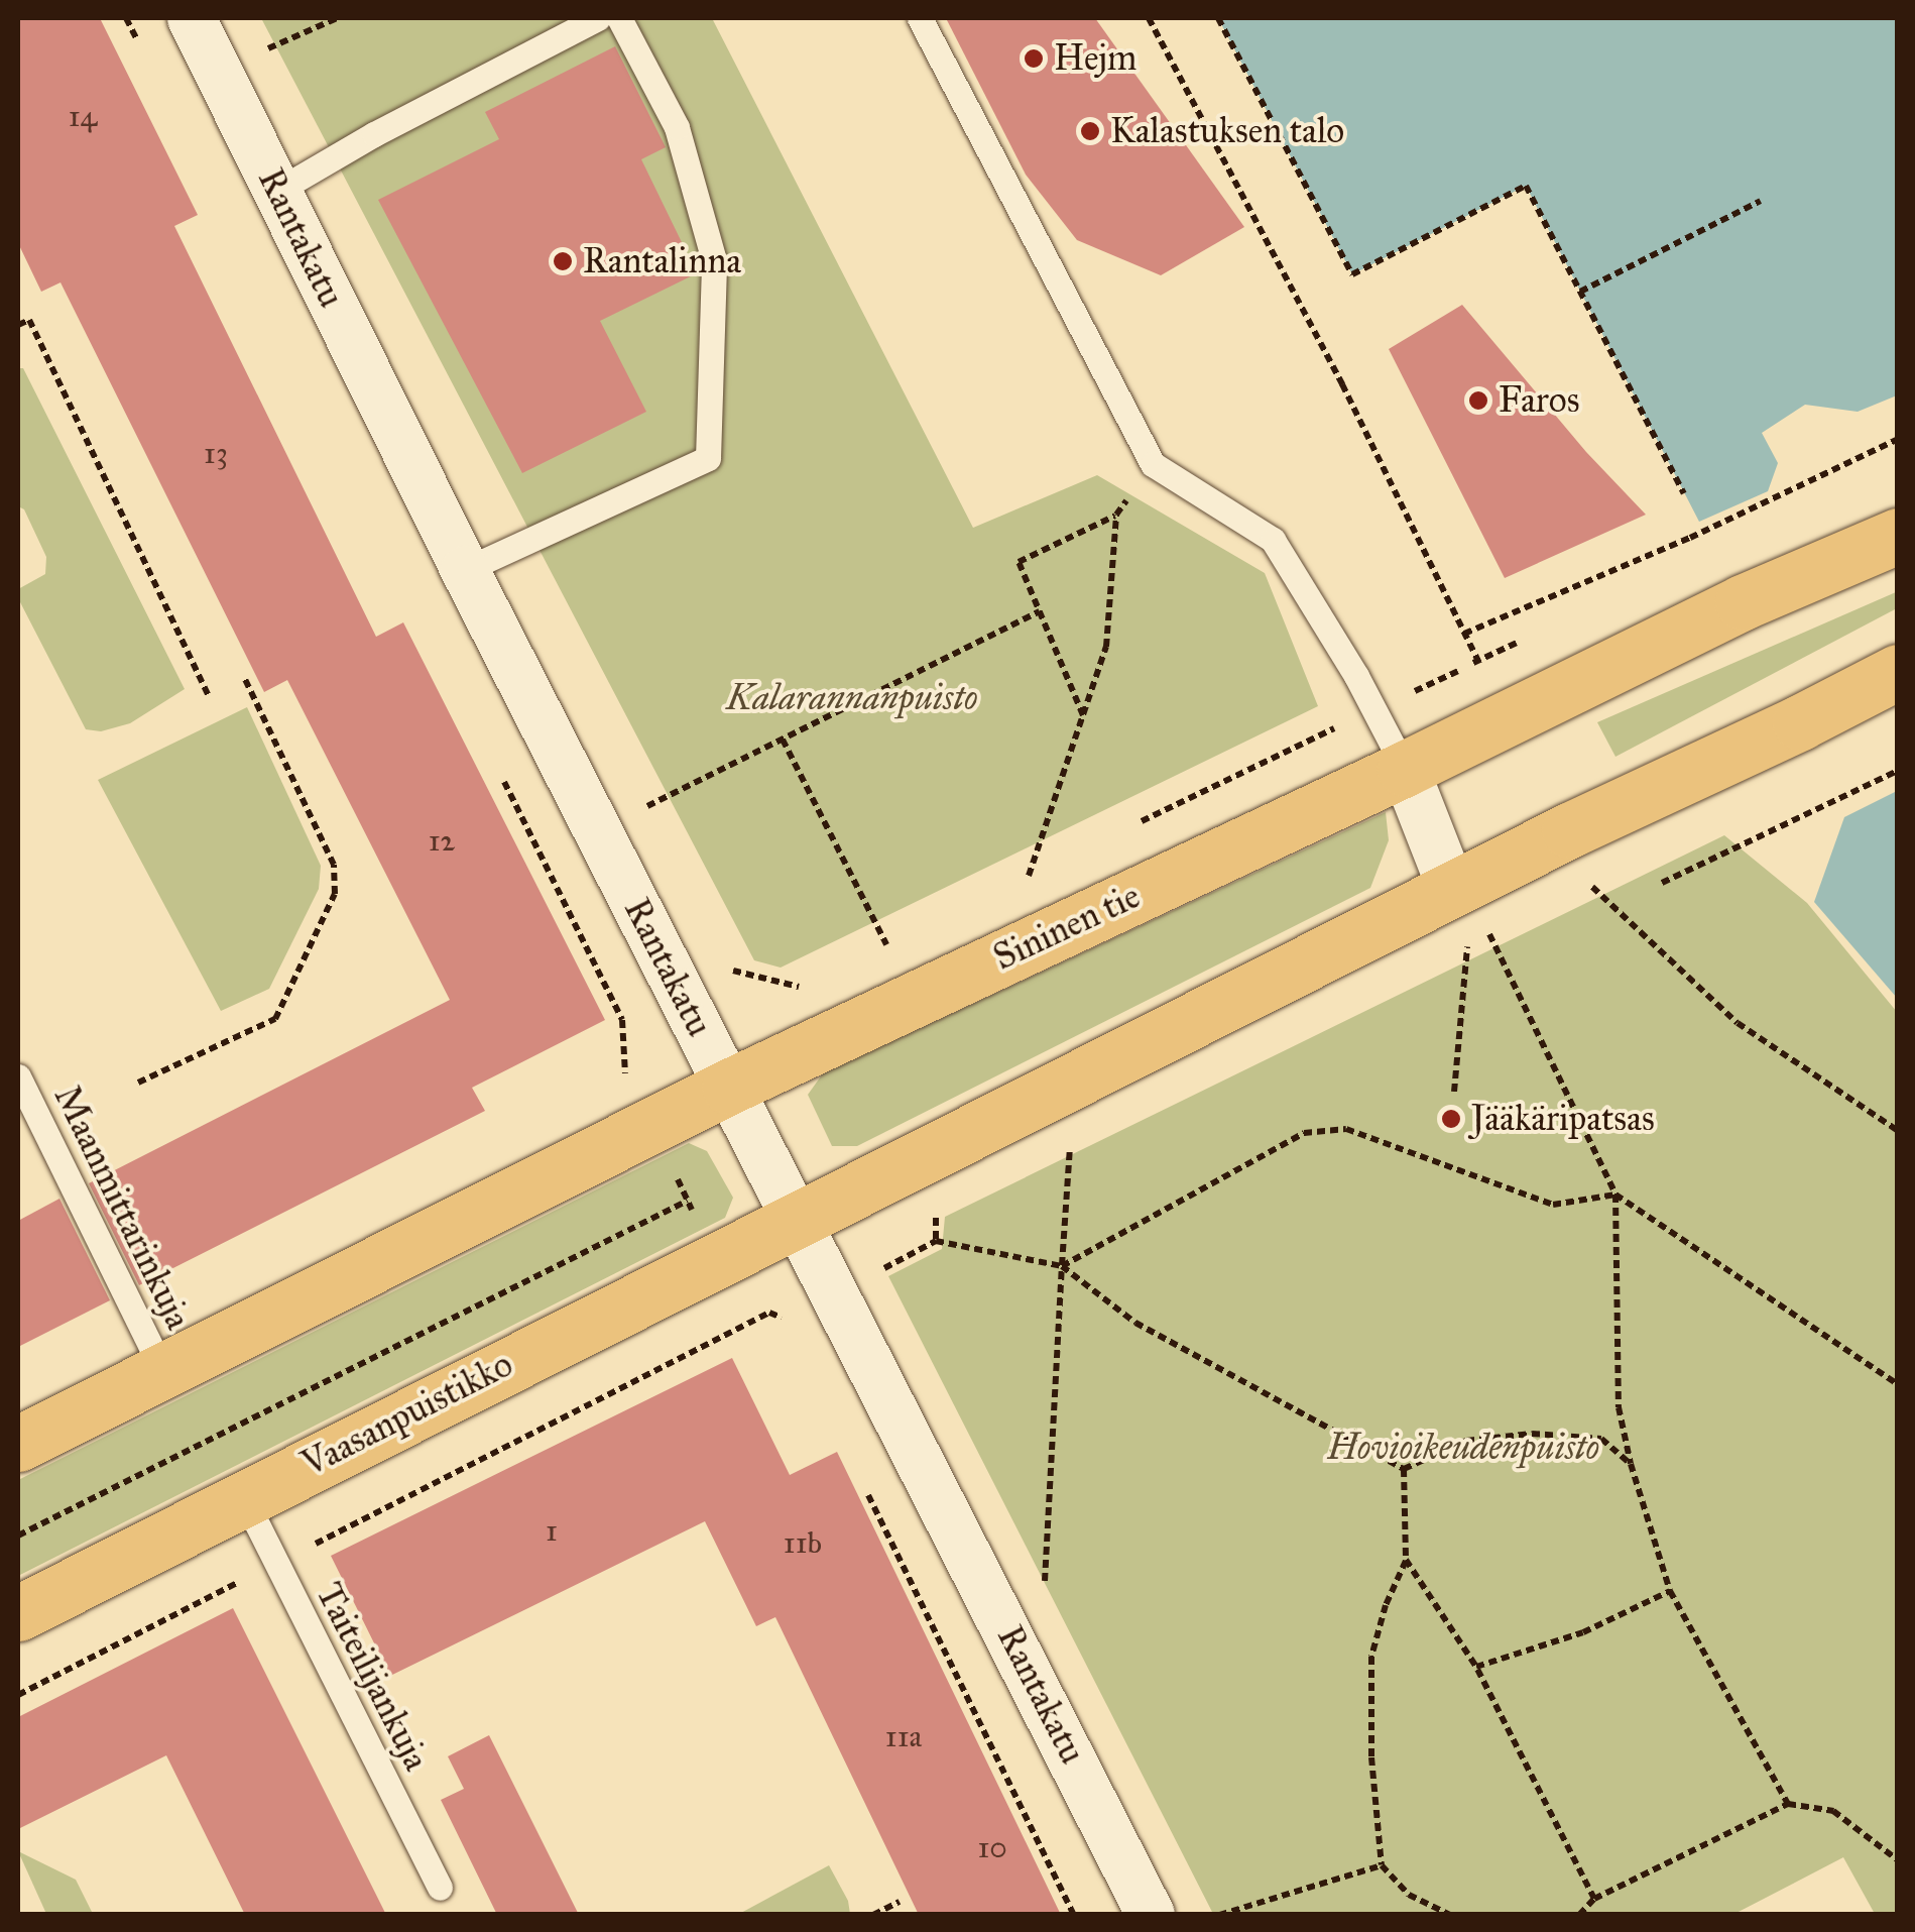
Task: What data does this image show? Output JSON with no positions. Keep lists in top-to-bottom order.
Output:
{
  "streets": {
    "main road": ["Sininen tie", "Vaasanpuistikko"],
    "street": ["Rantakatu"],
    "lane": ["Maanmittarinkuja", "Taiteilijankuja"]
  },
  "crossings": [
    ["Rantakatu", "Sininen tie"],
    ["Rantakatu", "Vaasanpuistikko"],
    ["Vaasanpuistikko", "Taiteilijankuja"]
  ],
  "parks": ["Kalarannanpuisto", "Hovioikeudenpuisto"],
  "places": [
    "Hejm",
    "Kalastuksen talo",
    "Rantalinna",
    "Faros",
    "Jääkäripatsas"
  ],
  "house_numbers": [
    "14",
    "13",
    "12",
    "1",
    "11b",
    "11a",
    "10"
  ]
}
